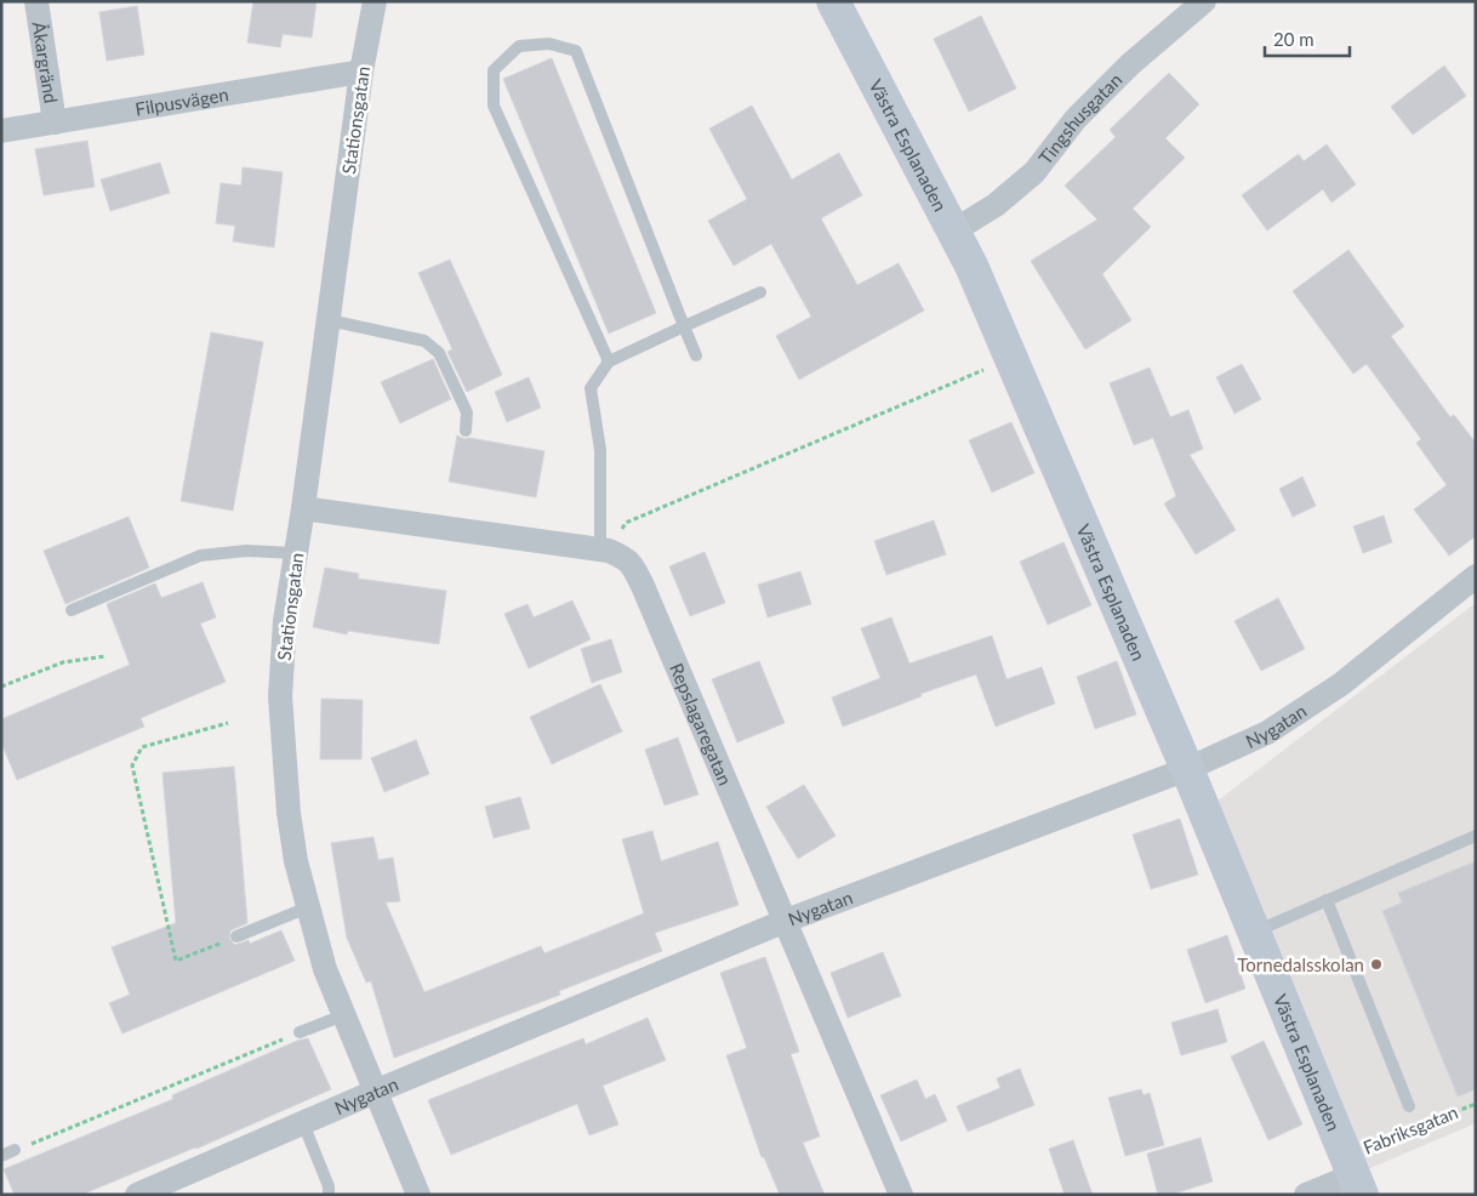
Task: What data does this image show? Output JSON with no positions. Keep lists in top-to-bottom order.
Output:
{
  "streets": {
    "street": [
      "Åkargränd",
      "Filpusvägen",
      "Tingshusgatan",
      "Stationsgatan",
      "Västra Esplanaden",
      "Repslagaregatan",
      "Nygatan",
      "Fabriksgatan"
    ]
  },
  "crossings": [
    ["Åkargränd", "Filpusvägen"],
    ["Filpusvägen", "Stationsgatan"],
    ["Tingshusgatan", "Västra Esplanaden"],
    ["Stationsgatan", "Repslagaregatan"],
    ["Stationsgatan", "Nygatan"],
    ["Västra Esplanaden", "Nygatan"],
    ["Västra Esplanaden", "Fabriksgatan"],
    ["Repslagaregatan", "Nygatan"]
  ],
  "places": ["Tornedalsskolan"],
  "scale_bar": "20 m"
}
